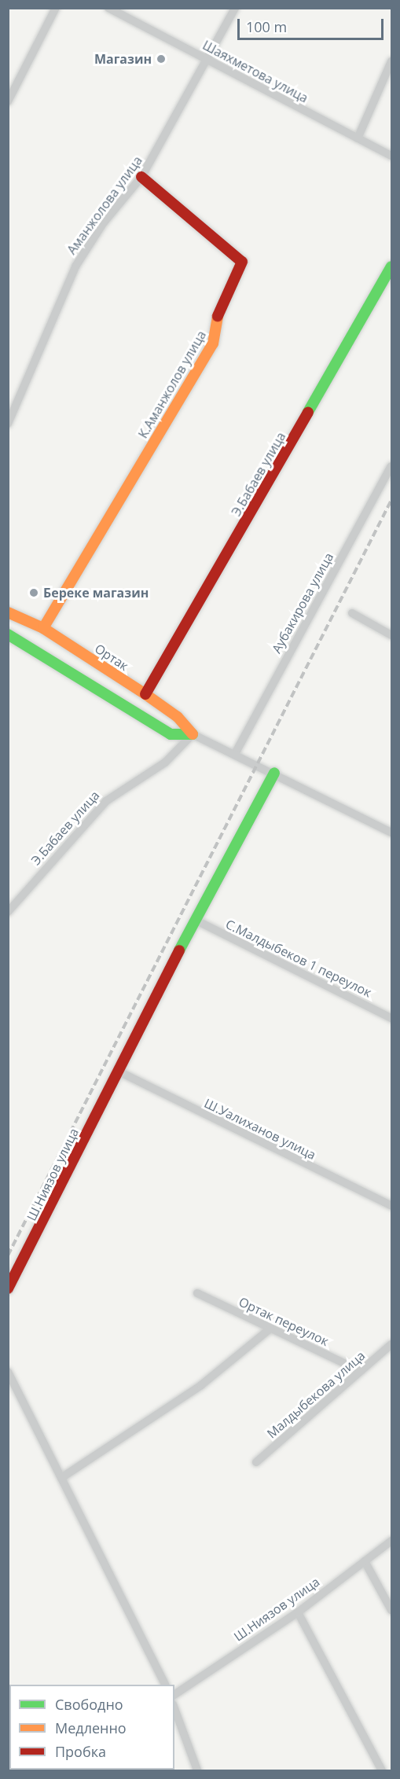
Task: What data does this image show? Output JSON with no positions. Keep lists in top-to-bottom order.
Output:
{
  "streets": {
    "street": [
      "Шаяхметова улица",
      "Аманжолова улица",
      "К.Аманжолов улица",
      "Э.Бабаев улица",
      "Аубакирова улица",
      "Ортак",
      "С.Малдыбеков 1 переулок",
      "Ш.Уалиханов улица",
      "Ш.Ниязов улица",
      "Ортак переулок",
      "Малдыбекова улица"
    ]
  },
  "crossings": [
    ["Шаяхметова улица", "Аманжолова улица"],
    ["Аманжолова улица", "К.Аманжолов улица"],
    ["К.Аманжолов улица", "Ортак"],
    ["Э.Бабаев улица", "Ортак"],
    ["Аубакирова улица", "Ортак"],
    ["Ортак", "Ш.Ниязов улица"],
    ["С.Малдыбеков 1 переулок", "Ш.Ниязов улица"],
    ["Ш.Уалиханов улица", "Ш.Ниязов улица"],
    ["Ортак переулок", "Малдыбекова улица"]
  ],
  "places": ["Магазин", "Береке магазин"],
  "legend": ["Свободно", "Медленно", "Пробка"],
  "scale_bar": "100 m"
}
